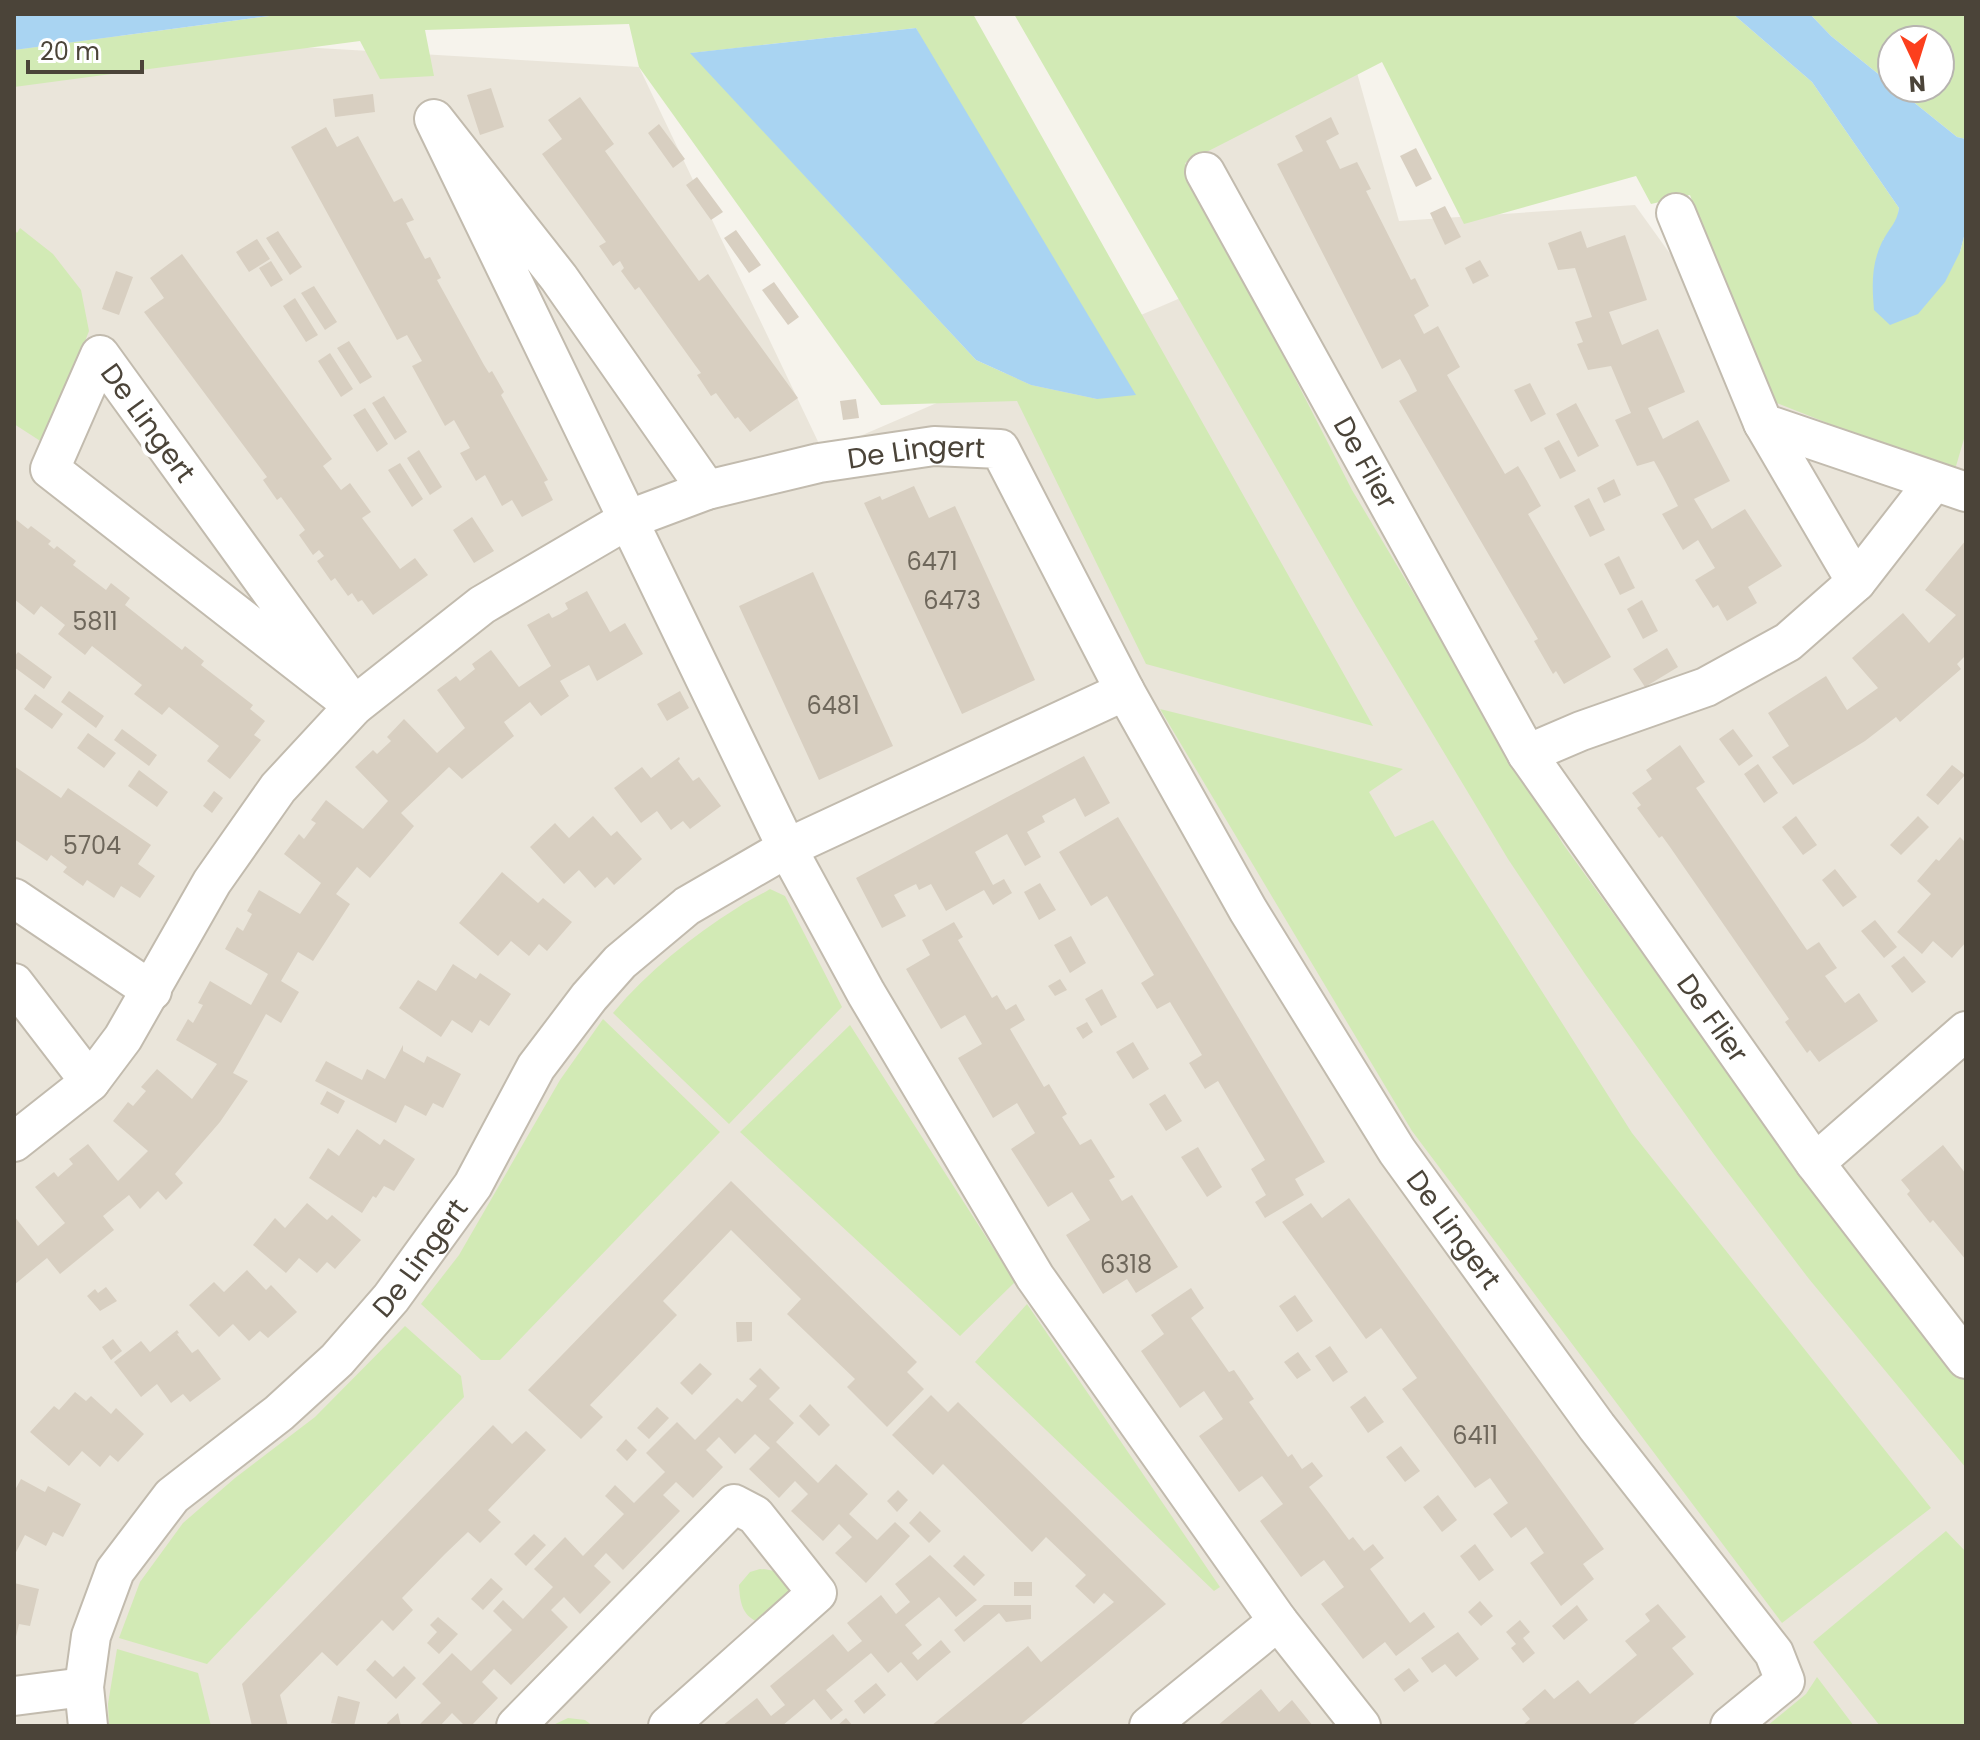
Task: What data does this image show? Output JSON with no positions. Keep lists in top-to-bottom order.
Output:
{
  "streets": {
    "street": ["De Lingert", "De Flier"]
  },
  "house_numbers": [
    "6471",
    "6473",
    "5811",
    "6481",
    "5704",
    "6318",
    "6411"
  ],
  "scale_bar": "20 m",
  "north": "bottom"
}
